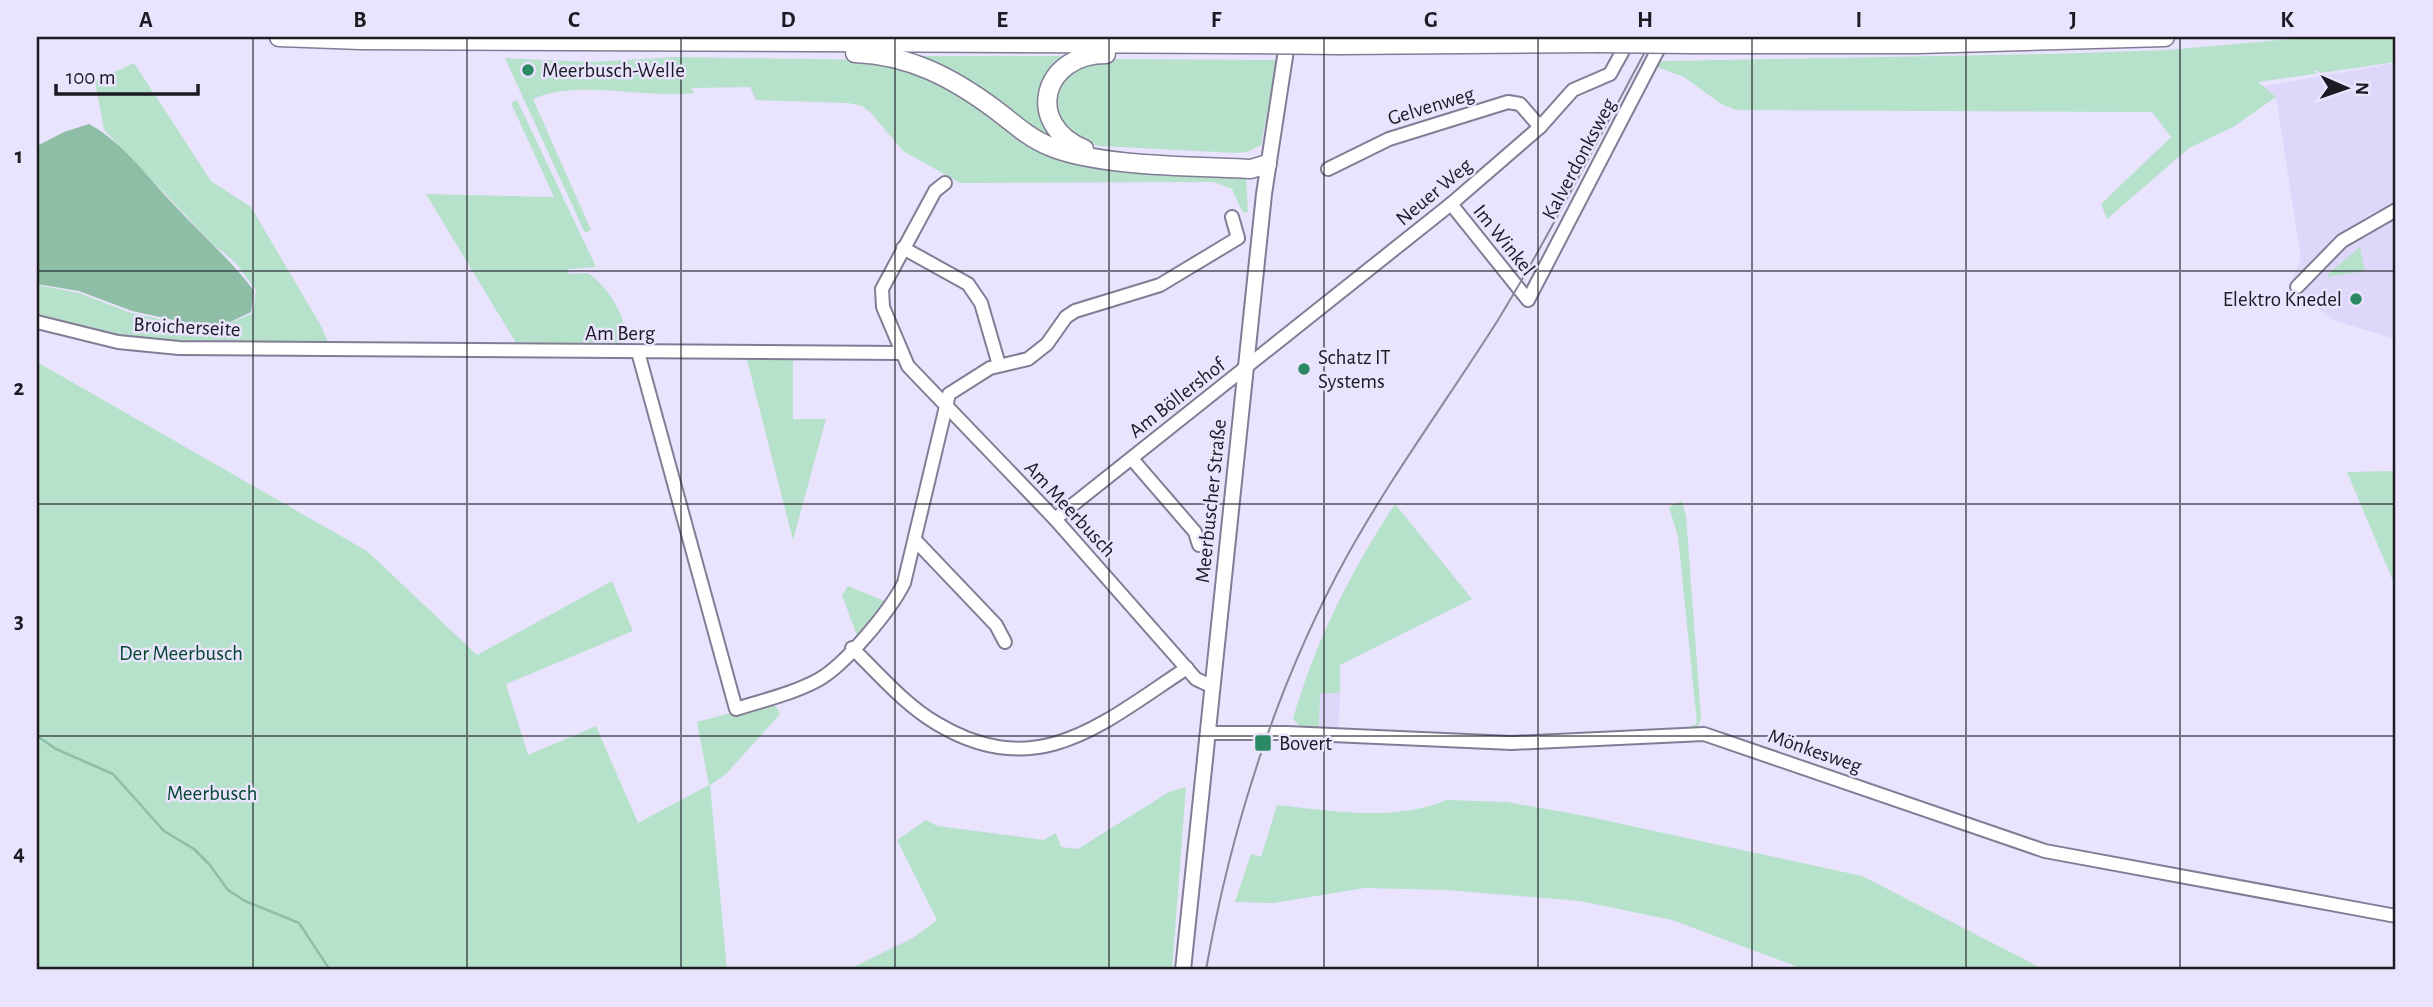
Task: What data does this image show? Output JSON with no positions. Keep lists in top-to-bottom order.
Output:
{
  "streets": {
    "main road": ["Meerbuscher Straße"],
    "street": [
      "Gelvenweg",
      "Kalverdonksweg",
      "Neuer Weg",
      "Im Winkel",
      "Broicherseite",
      "Am Berg",
      "Am Böllershof",
      "Am Meerbusch",
      "Mönkesweg"
    ]
  },
  "crossings": [
    ["Gelvenweg", "Neuer Weg"],
    ["Kalverdonksweg", "Im Winkel"],
    ["Neuer Weg", "Im Winkel"],
    ["Neuer Weg", "Am Böllershof"],
    ["Neuer Weg", "Meerbuscher Straße"],
    ["Broicherseite", "Am Berg"],
    ["Am Berg", "Am Meerbusch"],
    ["Am Böllershof", "Meerbuscher Straße"],
    ["Am Böllershof", "Am Meerbusch"],
    ["Meerbuscher Straße", "Am Meerbusch"],
    ["Meerbuscher Straße", "Mönkesweg"]
  ],
  "parks": ["Der Meerbusch", "Meerbusch"],
  "places": {
    "other": ["Meerbusch-Welle", "Elektro Knedel", "Schatz IT Systems"],
    "transit": ["Bovert"]
  },
  "scale_bar": "100 m",
  "north": "right",
  "grid": {
    "columns": [
      "A",
      "B",
      "C",
      "D",
      "E",
      "F",
      "G",
      "H",
      "I",
      "J",
      "K"
    ],
    "rows": [
      "1",
      "2",
      "3",
      "4"
    ]
  }
}
